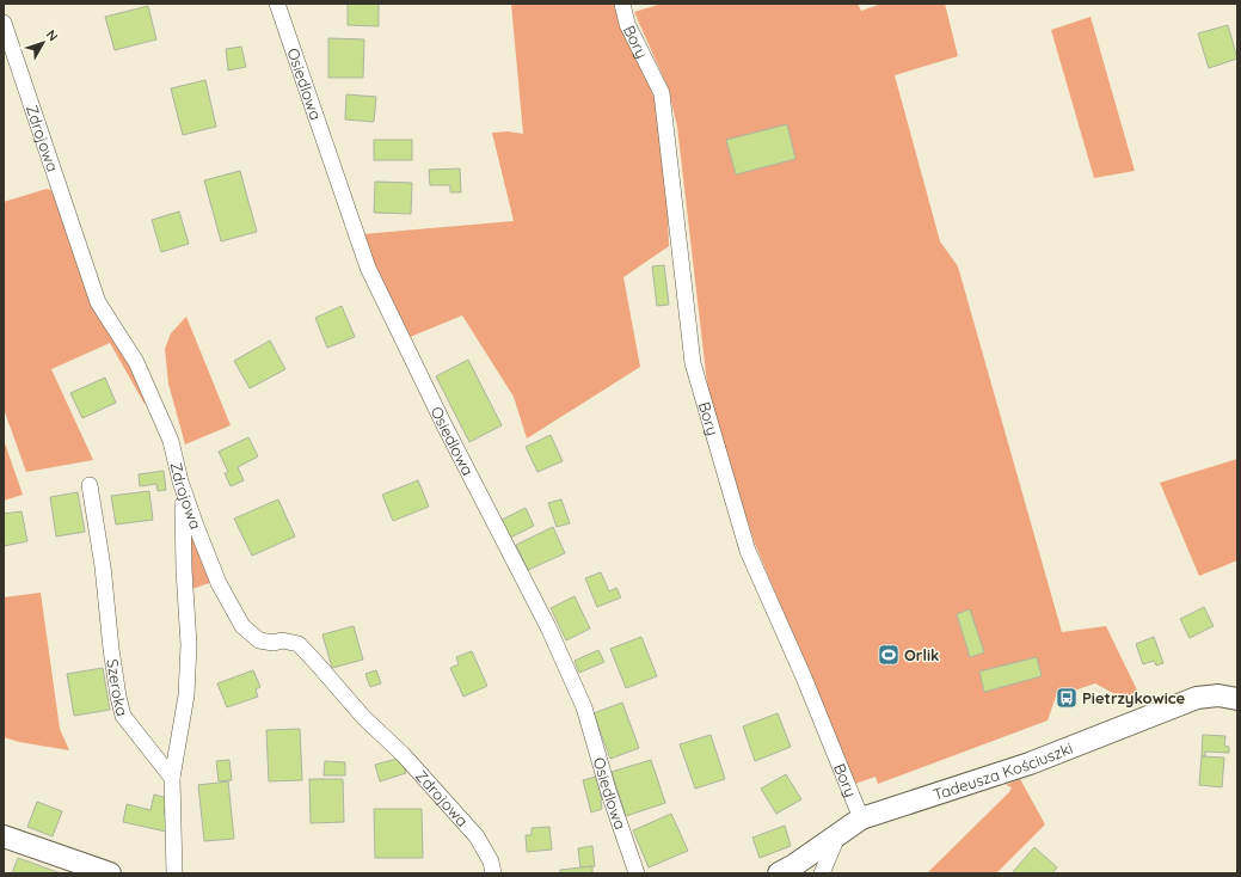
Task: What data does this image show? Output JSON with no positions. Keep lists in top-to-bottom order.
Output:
{
  "streets": {
    "street": [
      "Bory",
      "Osiedlowa",
      "Zdrojowa",
      "Szeroka",
      "Tadeusza Kościuszki"
    ]
  },
  "crossings": [
    ["Bory", "Tadeusza Kościuszki"]
  ],
  "places": {
    "sports": ["Orlik"],
    "bus stop": ["Pietrzykowice"]
  },
  "north": "top right"
}
